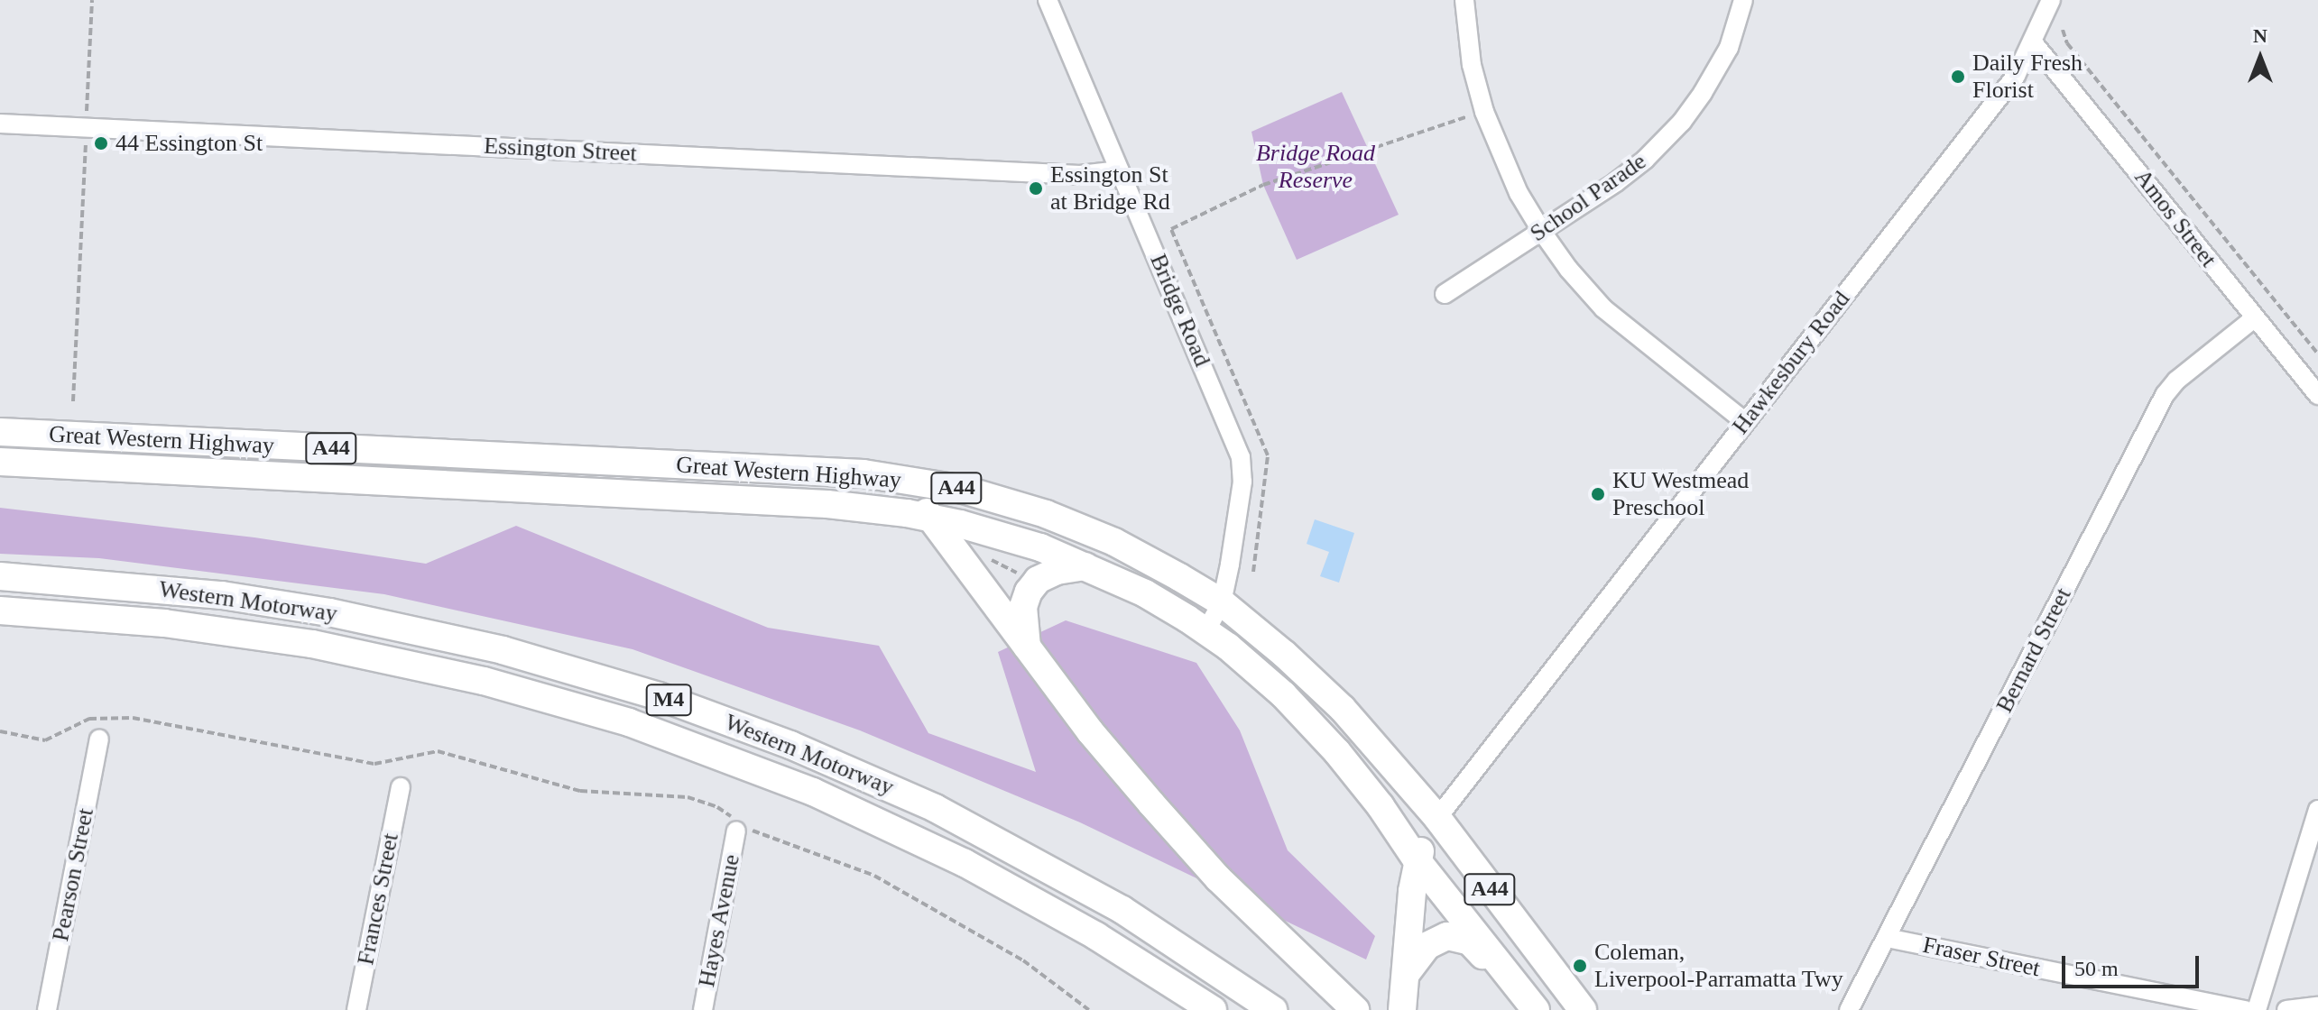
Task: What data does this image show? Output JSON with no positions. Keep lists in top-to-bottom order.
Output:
{
  "streets": {
    "highway": [
      "Great Western Highway",
      "A44",
      "Western Motorway",
      "M4"
    ],
    "street": [
      "Essington Street",
      "School Parade",
      "Amos Street",
      "Bridge Road",
      "Hawkesbury Road",
      "Bernard Street",
      "Pearson Street",
      "Frances Street",
      "Hayes Avenue",
      "Fraser Street"
    ]
  },
  "crossings": [
    ["Essington Street", "Bridge Road"],
    ["Amos Street", "Hawkesbury Road"],
    ["Amos Street", "Bernard Street"],
    ["Bridge Road", "Great Western Highway"],
    ["Hawkesbury Road", "Great Western Highway"],
    ["Bernard Street", "Fraser Street"]
  ],
  "parks": ["Bridge Road Reserve"],
  "places": [
    "Daily Fresh Florist",
    "44 Essington St",
    "Essington St at Bridge Rd",
    "KU Westmead Preschool",
    "Coleman, Liverpool-Parramatta Twy"
  ],
  "scale_bar": "50 m",
  "north": "top"
}
